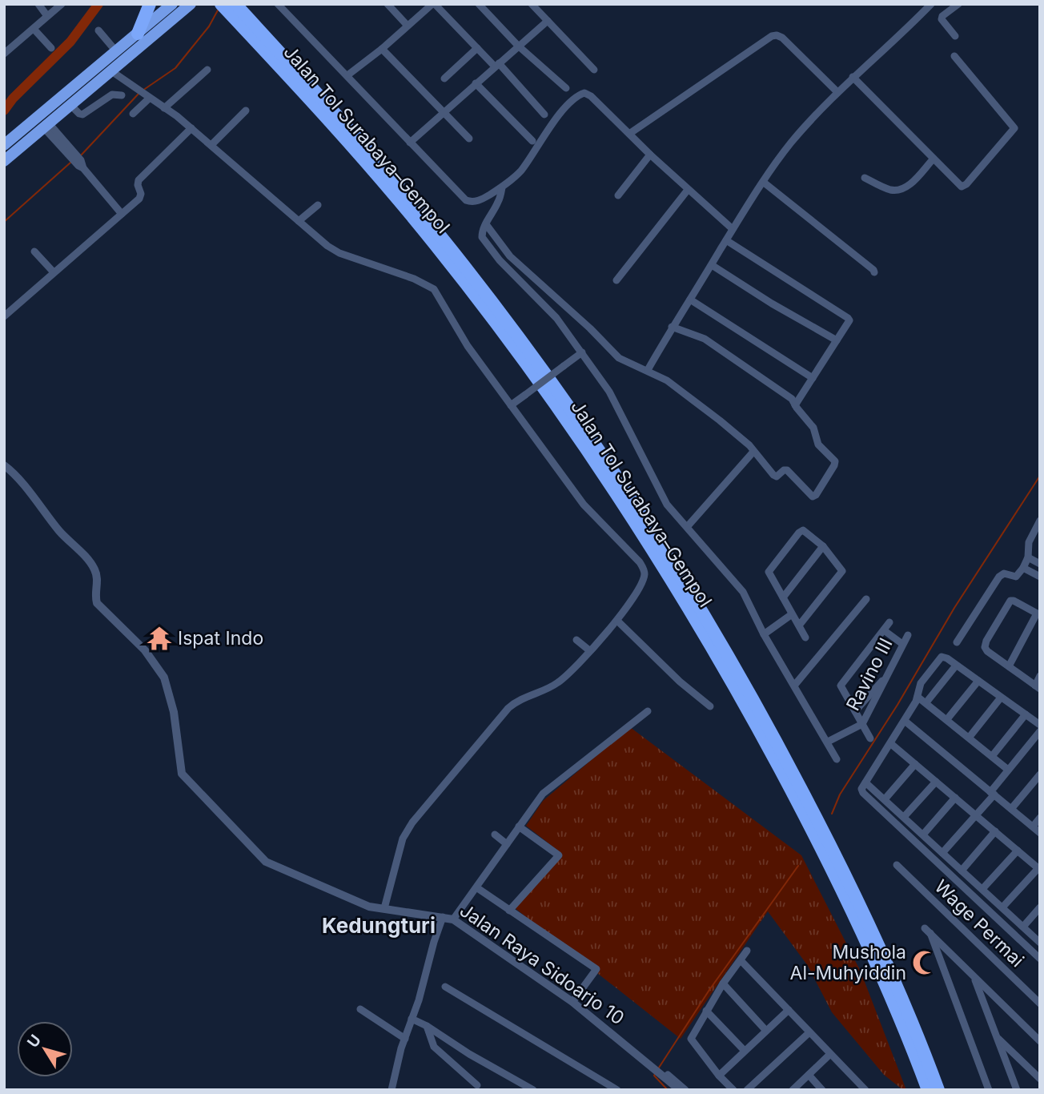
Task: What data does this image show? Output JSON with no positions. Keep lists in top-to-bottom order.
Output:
{
  "streets": {
    "highway": ["Jalan Tol Surabaya–Gempol"],
    "street": ["Ravino III", "Wage Permai", "Jalan Raya Sidoarjo 10"]
  },
  "districts": ["Kedungturi"],
  "places": {
    "temple": ["Ispat Indo"],
    "mosque": ["Mushola Al-Muhyiddin"]
  },
  "north": "top left"
}
